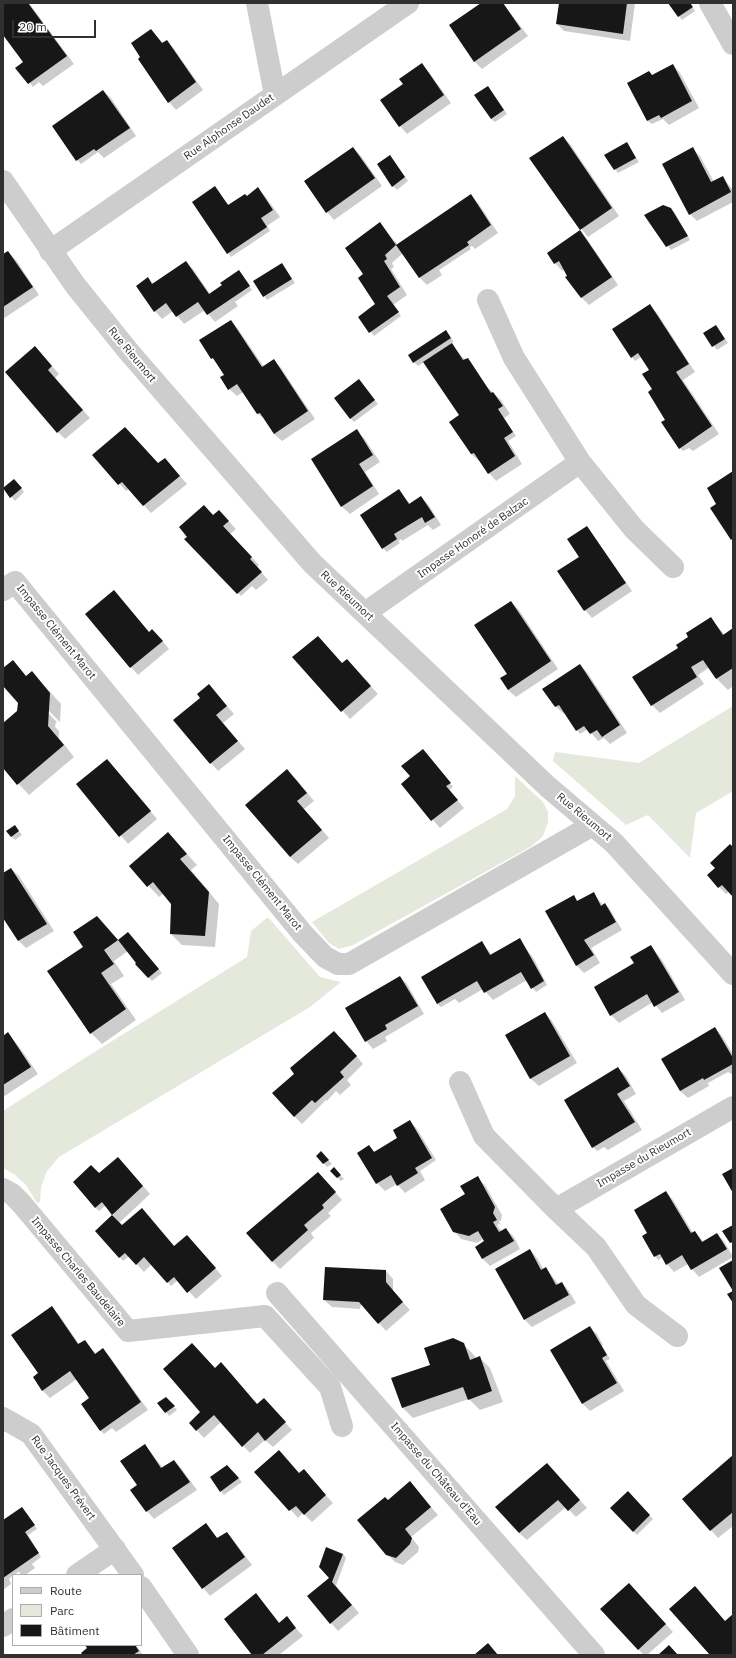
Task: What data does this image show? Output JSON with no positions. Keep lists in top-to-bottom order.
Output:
{
  "streets": {
    "street": [
      "Rue Alphonse Daudet",
      "Rue Rieumort",
      "Impasse Honoré de Balzac",
      "Impasse Clément Marot",
      "Impasse du Rieumort",
      "Impasse Charles Baudelaire",
      "Impasse du Château d'Eau",
      "Rue Jacques Prévert"
    ]
  },
  "crossings": [
    ["Rue Alphonse Daudet", "Rue Rieumort"],
    ["Rue Rieumort", "Impasse Honoré de Balzac"],
    ["Rue Rieumort", "Impasse Clément Marot"]
  ],
  "legend": ["Route", "Parc", "Bâtiment"],
  "scale_bar": "20 m"
}
